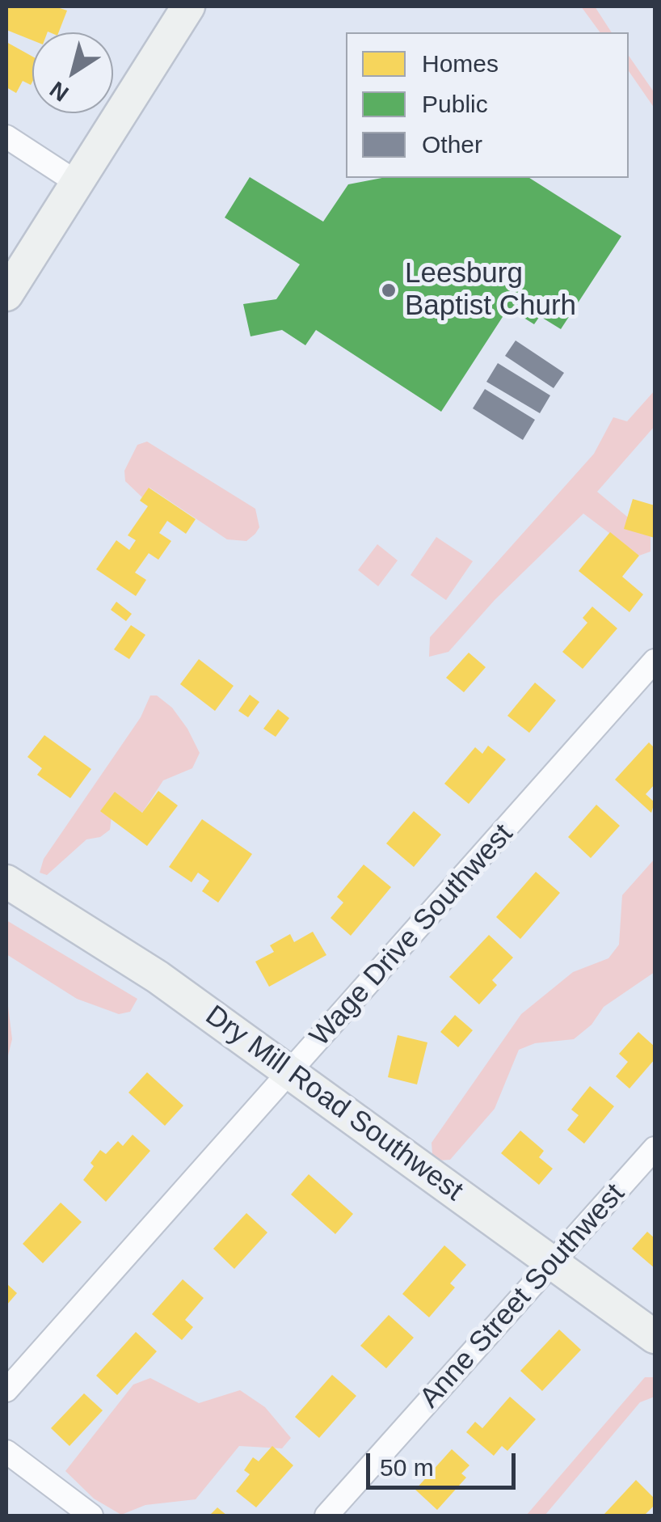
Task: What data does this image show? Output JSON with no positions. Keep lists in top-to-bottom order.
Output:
{
  "streets": {
    "street": ["Wage Drive Southwest", "Dry Mill Road Southwest", "Anne Street Southwest"]
  },
  "crossings": [
    ["Wage Drive Southwest", "Dry Mill Road Southwest"],
    ["Dry Mill Road Southwest", "Anne Street Southwest"]
  ],
  "places": ["Leesburg Baptist Churh"],
  "legend": ["Homes", "Public", "Other"],
  "scale_bar": "50 m",
  "north": "bottom left"
}
